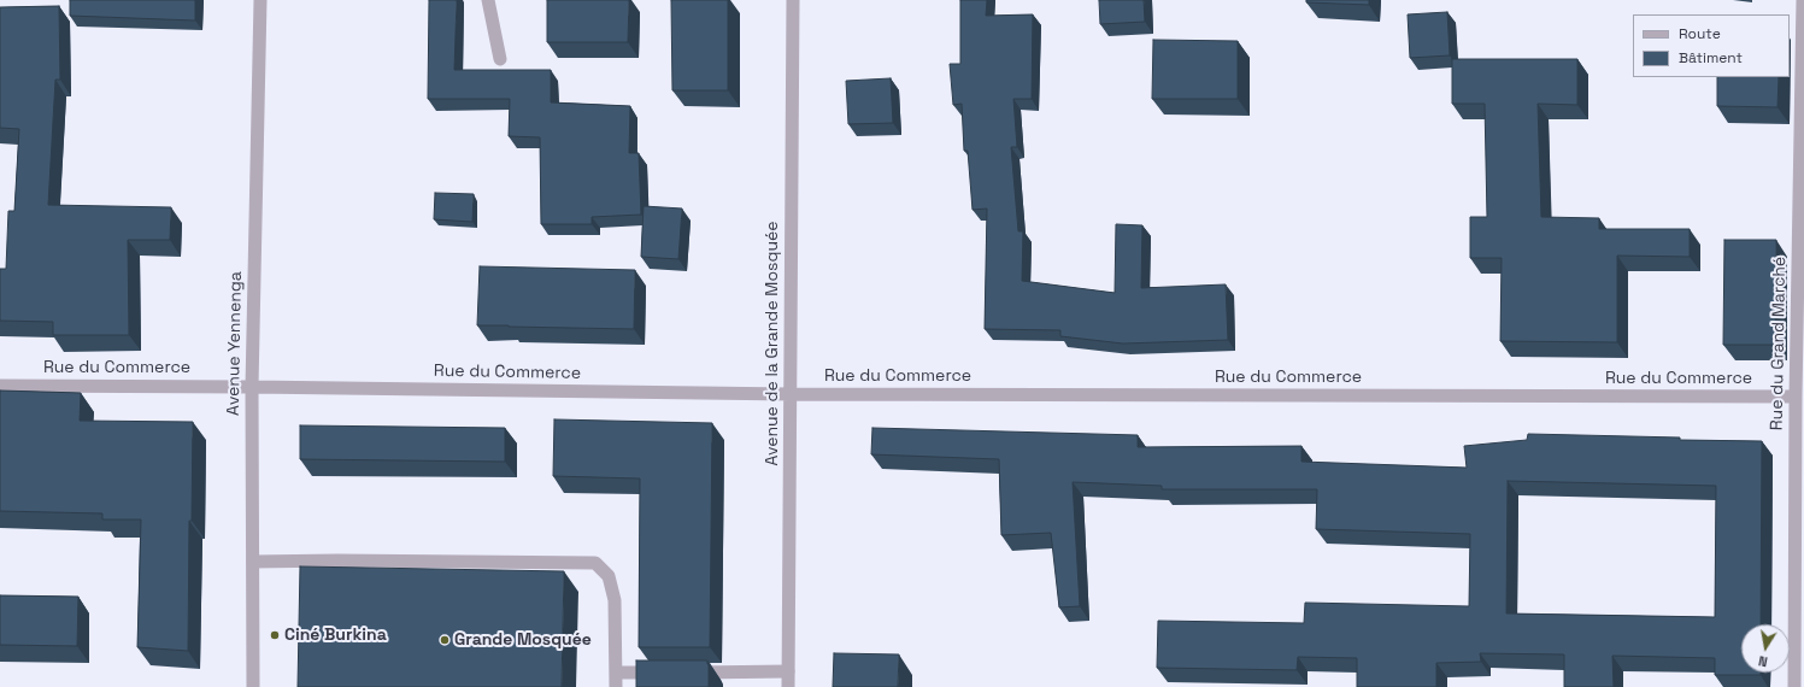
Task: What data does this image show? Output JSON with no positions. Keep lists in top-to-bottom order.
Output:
{
  "streets": {
    "street": [
      "Avenue Yennenga",
      "Avenue de la Grande Mosquée",
      "Rue du Grand Marché",
      "Rue du Commerce"
    ]
  },
  "crossings": [
    ["Avenue Yennenga", "Rue du Commerce"],
    ["Avenue de la Grande Mosquée", "Rue du Commerce"],
    ["Rue du Grand Marché", "Rue du Commerce"]
  ],
  "places": ["Ciné Burkina", "Grande Mosquée"],
  "legend": ["Route", "Bâtiment"],
  "north": "bottom"
}
